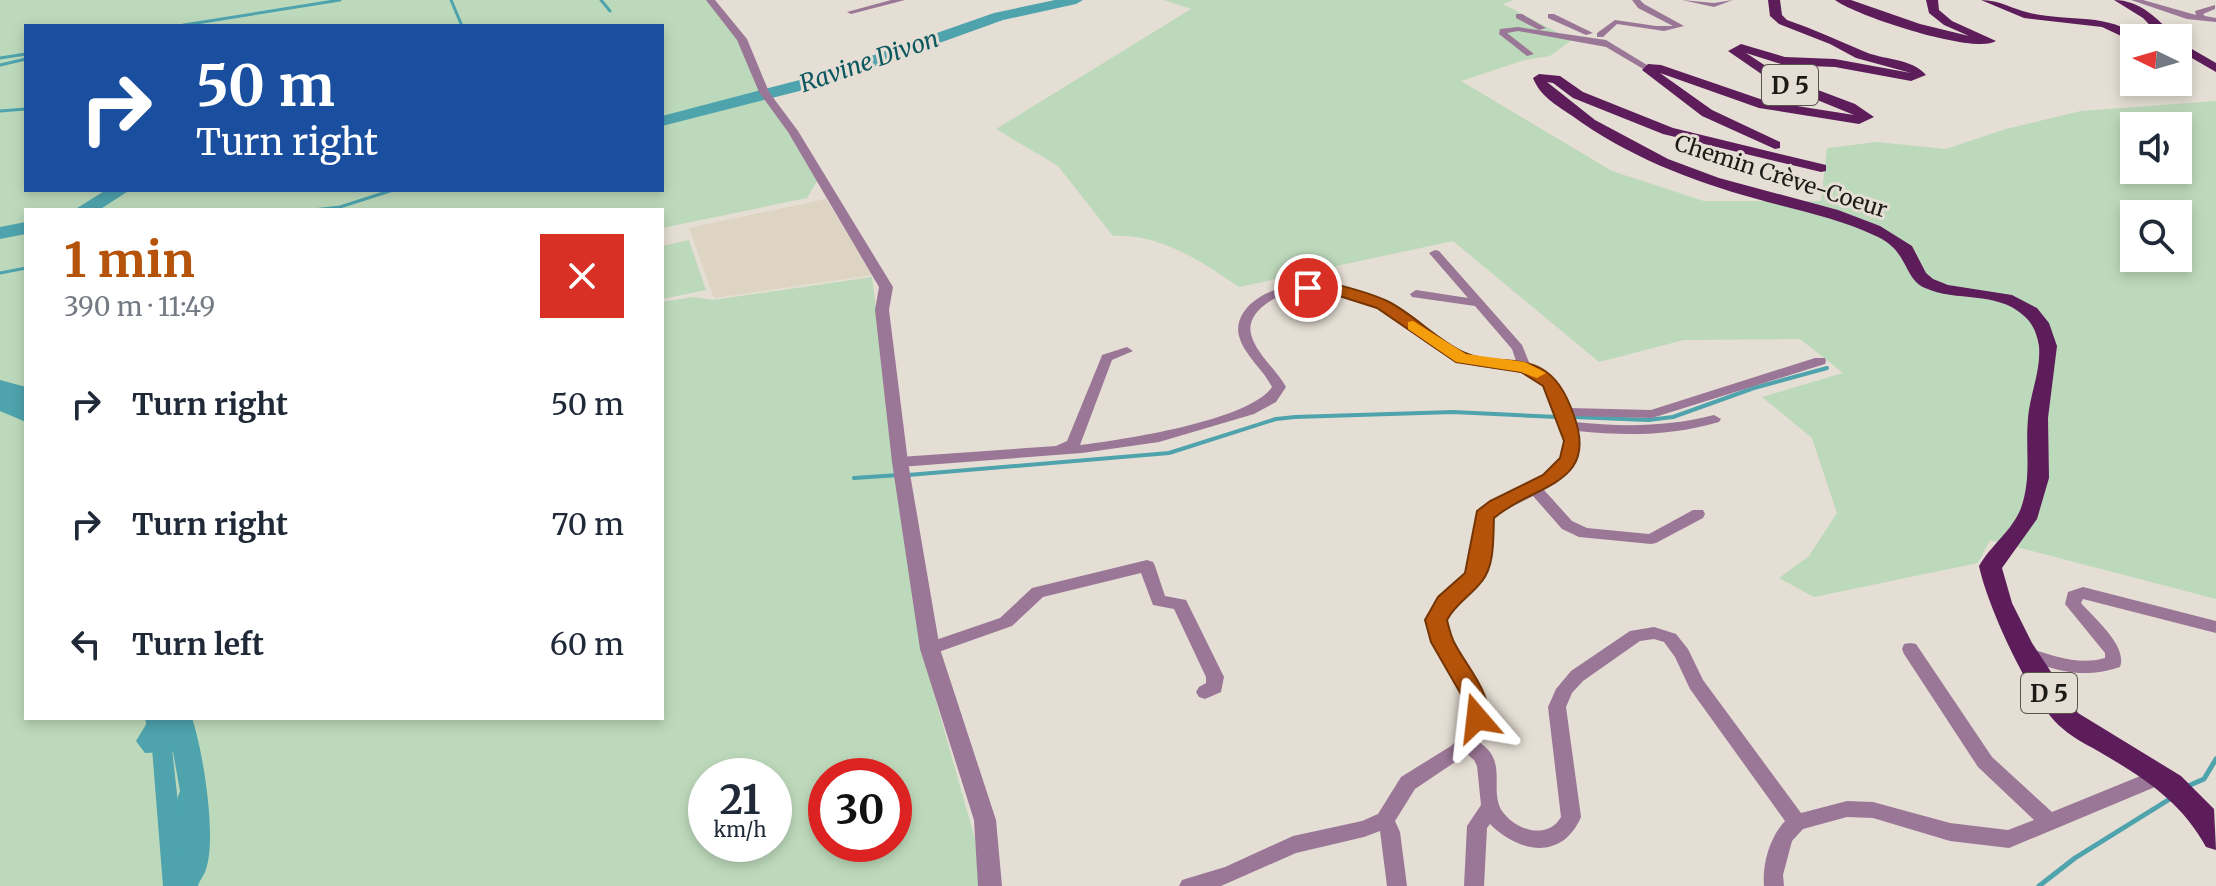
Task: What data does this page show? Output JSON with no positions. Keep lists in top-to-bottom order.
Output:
{
  "streets": {
    "main road": ["D 5", "Chemin Crève-Coeur"]
  },
  "crossings": [
    ["D 5", "Chemin Crève-Coeur"]
  ],
  "water": ["Ravine Divon"],
  "north": "left",
  "page": {
    "turn": ["50 m", "Turn right"],
    "heading": ["1 min", "390 m · 11:49"],
    "list": [
      {
        "name": "Turn right",
        "value": "50 m"
      },
      {
        "name": "Turn right",
        "value": "70 m"
      },
      {
        "name": "Turn left",
        "value": "60 m"
      }
    ],
    "speed": "21 km/h",
    "limit": "30"
  }
}
